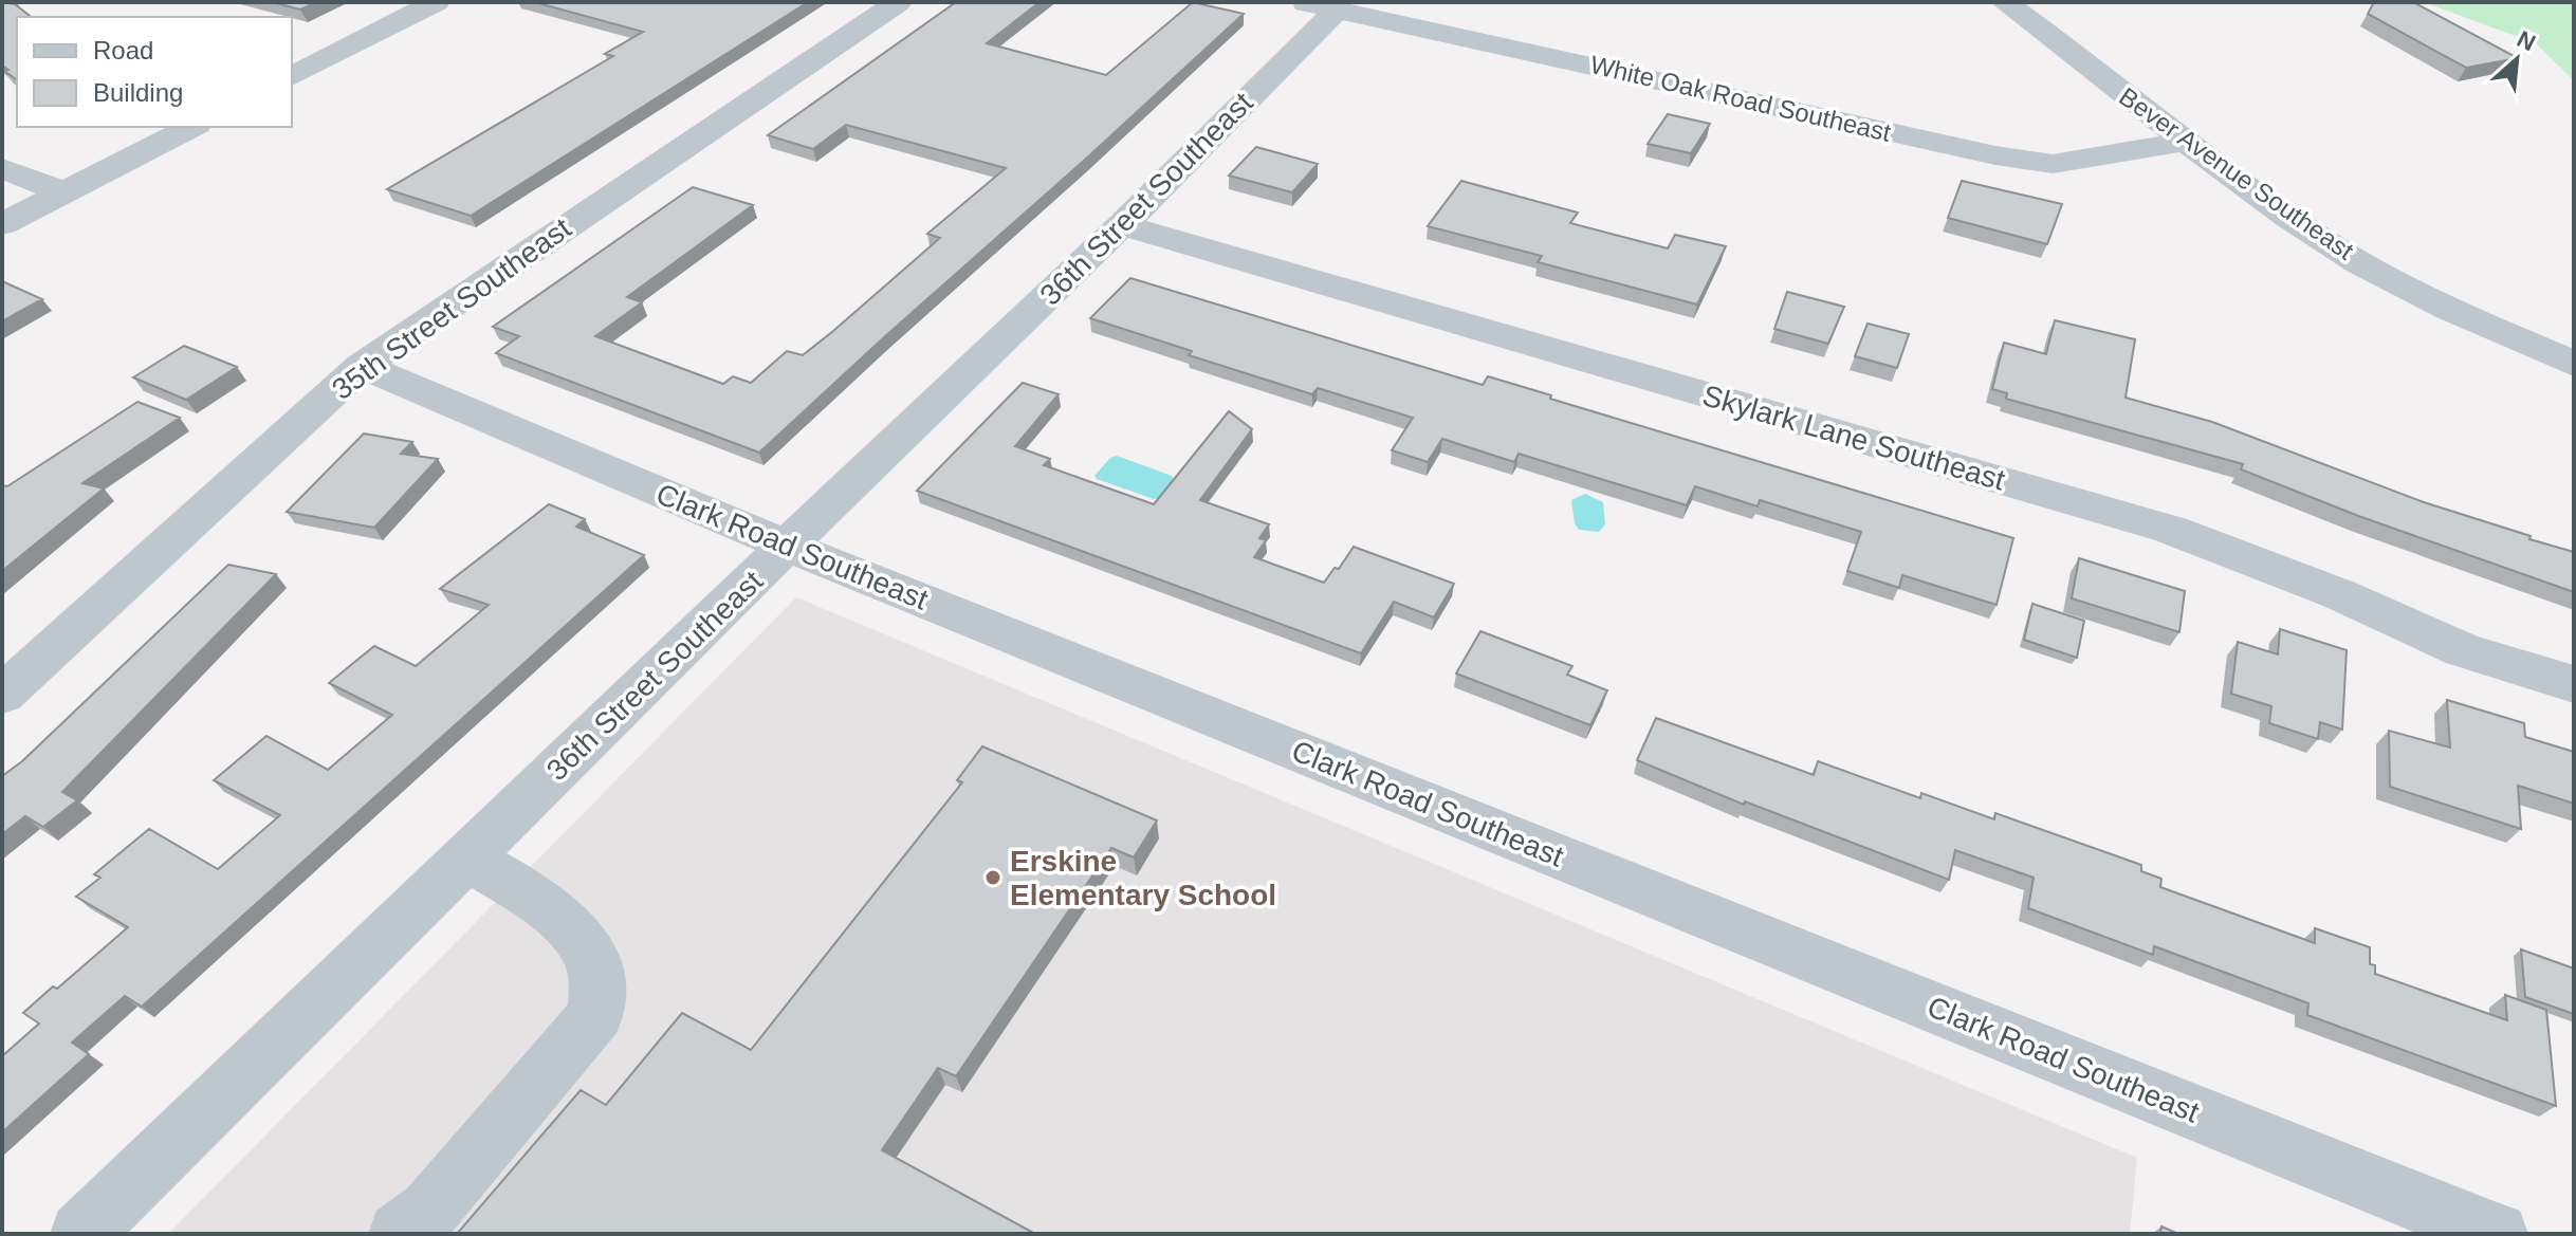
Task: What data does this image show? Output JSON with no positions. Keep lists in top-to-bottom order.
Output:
{
  "streets": {
    "street": [
      "White Oak Road Southeast",
      "Bever Avenue Southeast",
      "36th Street Southeast",
      "35th Street Southeast",
      "Skylark Lane Southeast",
      "Clark Road Southeast"
    ]
  },
  "crossings": [
    ["White Oak Road Southeast", "Bever Avenue Southeast"],
    ["White Oak Road Southeast", "36th Street Southeast"],
    ["36th Street Southeast", "Skylark Lane Southeast"],
    ["36th Street Southeast", "Clark Road Southeast"],
    ["35th Street Southeast", "Clark Road Southeast"]
  ],
  "places": ["Erskine Elementary School"],
  "legend": ["Road", "Building"],
  "north": "top right"
}
